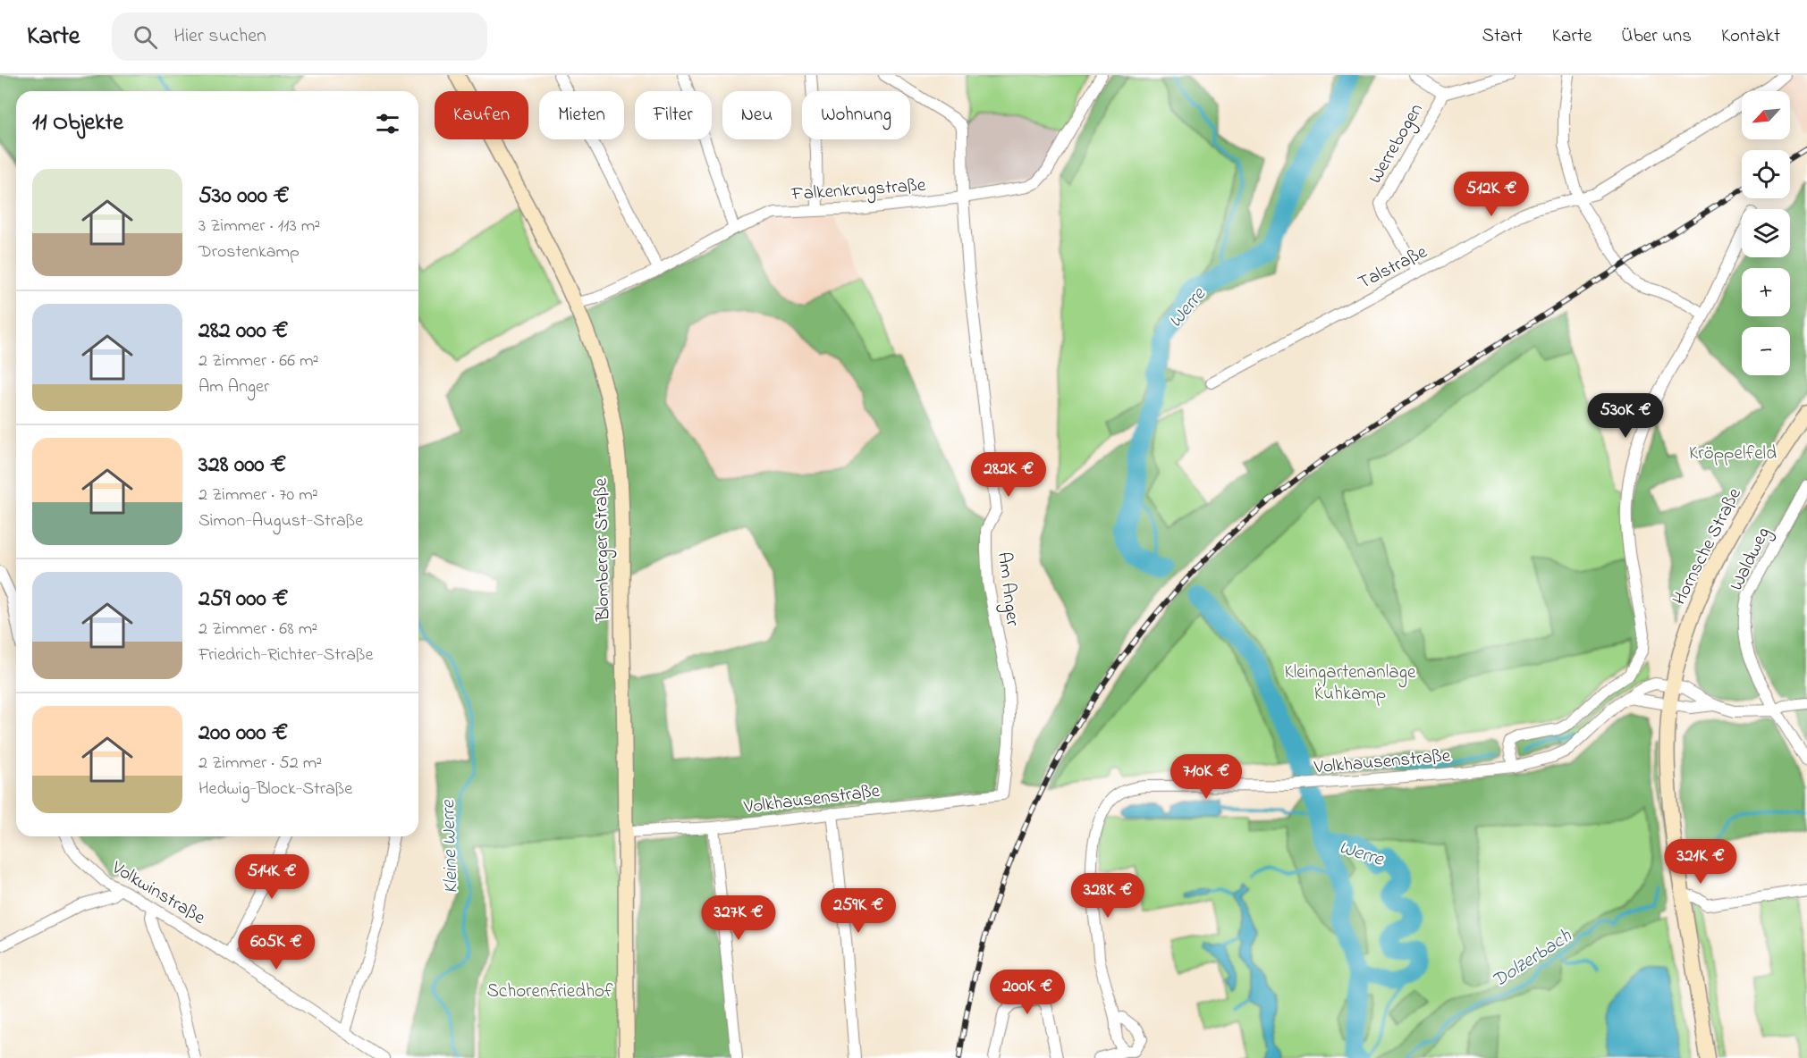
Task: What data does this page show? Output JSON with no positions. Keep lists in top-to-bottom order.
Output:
{
  "streets": {
    "street": [
      "Werrebogen",
      "Falkenkrugstraße",
      "Talstraße",
      "Hornsche Straße",
      "Blomberger Straße",
      "Waldweg",
      "Am Anger",
      "Volkhausenstraße",
      "Volkwinstraße"
    ]
  },
  "crossings": [
    ["Werrebogen", "Talstraße"],
    ["Falkenkrugstraße", "Blomberger Straße"],
    ["Falkenkrugstraße", "Am Anger"],
    ["Hornsche Straße", "Volkhausenstraße"],
    ["Blomberger Straße", "Volkhausenstraße"],
    ["Am Anger", "Volkhausenstraße"]
  ],
  "water": ["Werre", "Kleine Werre", "Dolzerbach"],
  "parks": ["Kröppelfeld", "Kleingartenanlage Kuhkamp", "Schorenfriedhof"],
  "north": "bottom left",
  "page": {
    "header": "Karte",
    "search": "Hier suchen",
    "nav": [
      "Start",
      "Karte",
      "Über uns",
      "Kontakt"
    ],
    "map_buttons": ["+", "−"],
    "chip": [
      "Kaufen",
      "Mieten",
      "Filter",
      "Neu",
      "Wohnung"
    ],
    "heading": "11 Objekte",
    "list": [
      {
        "name": "530 000 €",
        "note": "3 Zimmer · 113 m² · Drostenkamp"
      },
      {
        "name": "282 000 €",
        "note": "2 Zimmer · 66 m² · Am Anger"
      },
      {
        "name": "328 000 €",
        "note": "2 Zimmer · 70 m² · Simon-August-Straße"
      },
      {
        "name": "259 000 €",
        "note": "2 Zimmer · 68 m² · Friedrich-Richter-Straße"
      },
      {
        "name": "200 000 €",
        "note": "2 Zimmer · 52 m² · Hedwig-Block-Straße"
      }
    ],
    "price": [
      "512K €",
      "530K €",
      "282K €",
      "710K €",
      "321K €",
      "514K €",
      "328K €",
      "259K €",
      "327K €",
      "605K €",
      "200K €"
    ]
  }
}
